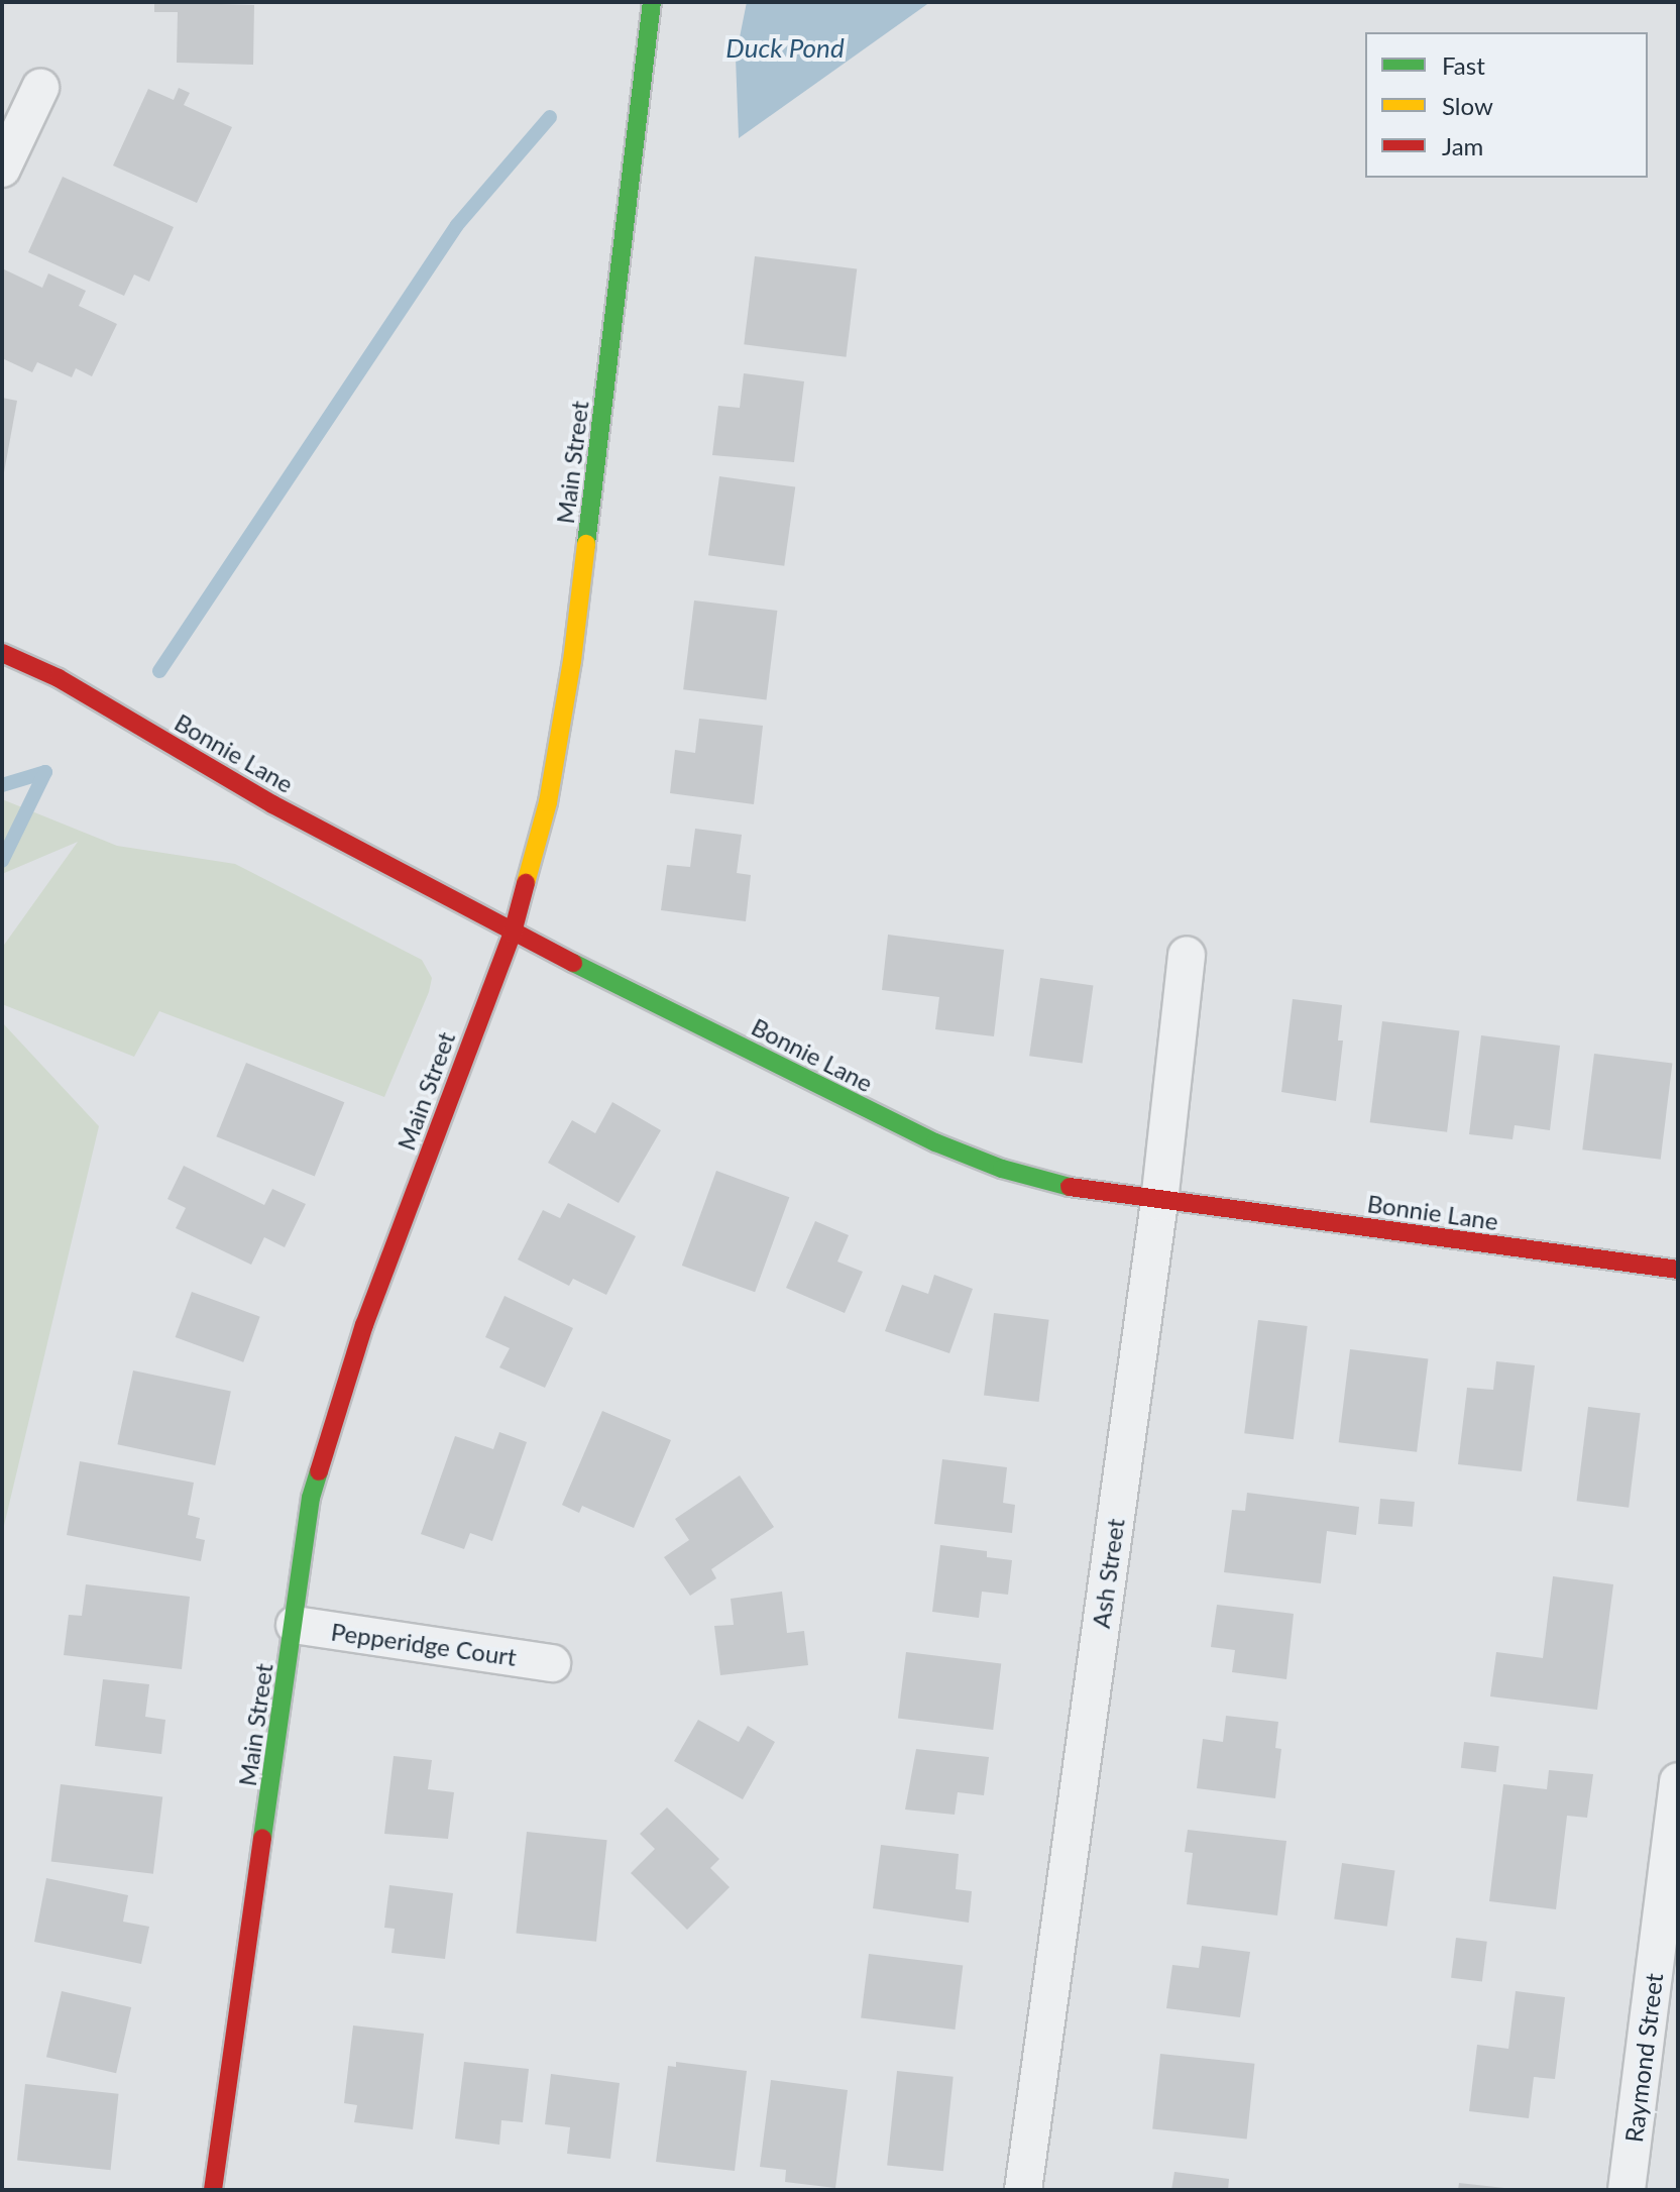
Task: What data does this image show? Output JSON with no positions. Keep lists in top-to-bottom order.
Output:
{
  "streets": {
    "street": [
      "Main Street",
      "Bonnie Lane",
      "Ash Street",
      "Pepperidge Court",
      "Raymond Street"
    ]
  },
  "crossings": [
    ["Main Street", "Bonnie Lane"],
    ["Main Street", "Pepperidge Court"],
    ["Bonnie Lane", "Ash Street"]
  ],
  "water": ["Duck Pond"],
  "legend": ["Fast", "Slow", "Jam"]
}
